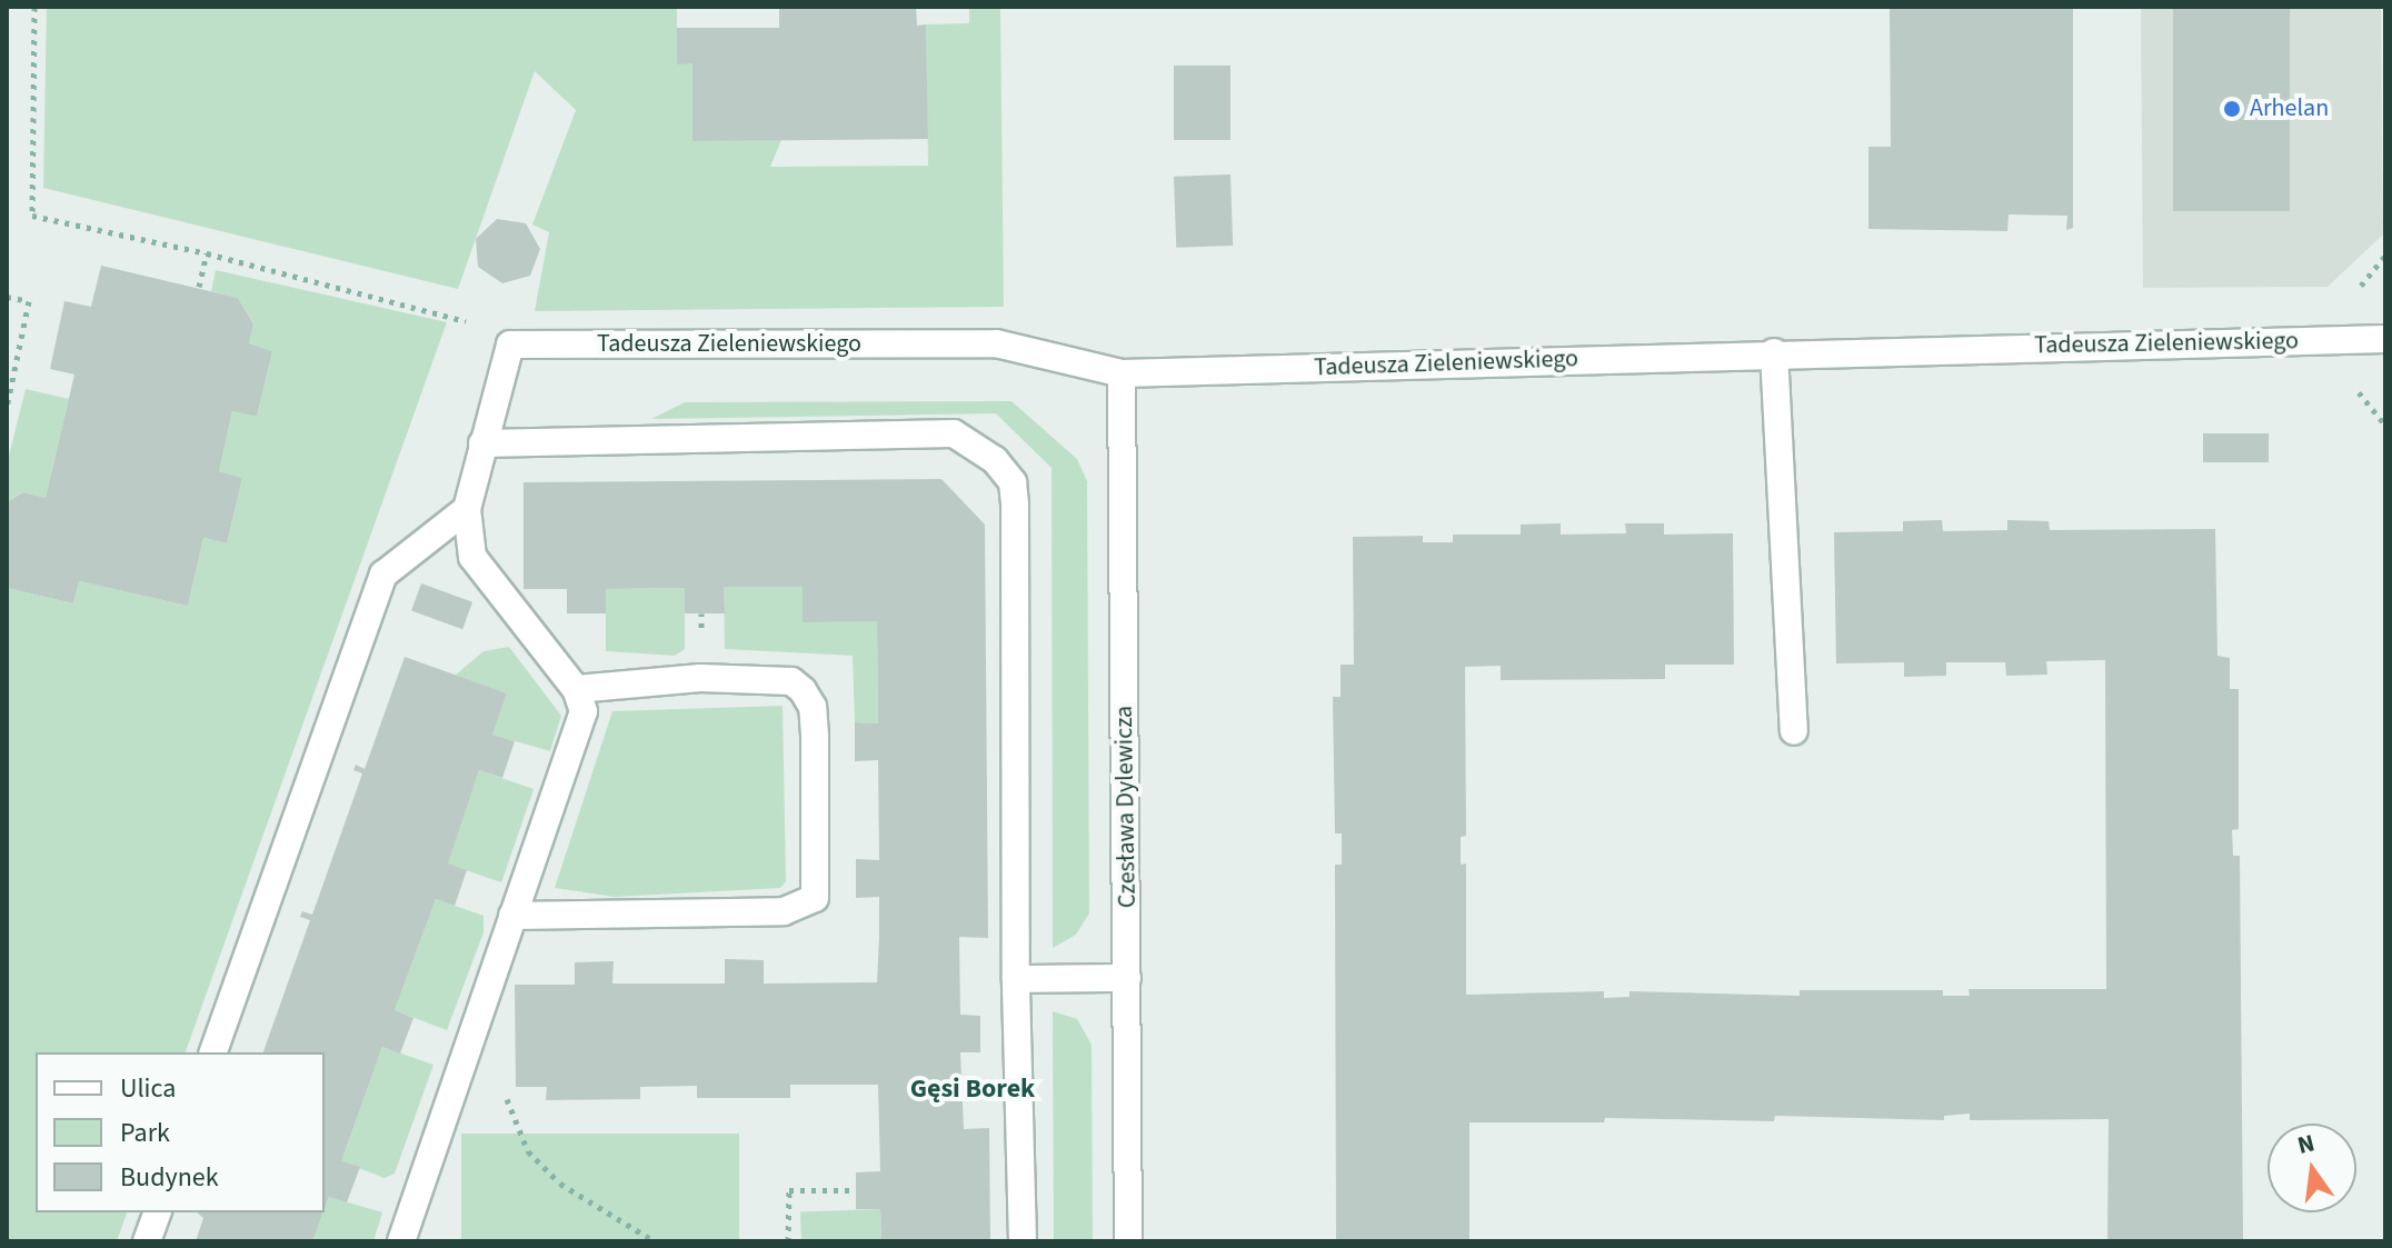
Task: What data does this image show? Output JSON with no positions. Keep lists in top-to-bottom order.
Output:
{
  "streets": {
    "street": ["Tadeusza Zieleniewskiego", "Czesława Dylewicza"]
  },
  "crossings": [
    ["Tadeusza Zieleniewskiego", "Czesława Dylewicza"]
  ],
  "districts": ["Gęsi Borek"],
  "places": ["Arhelan"],
  "legend": ["Ulica", "Park", "Budynek"],
  "north": "top"
}
